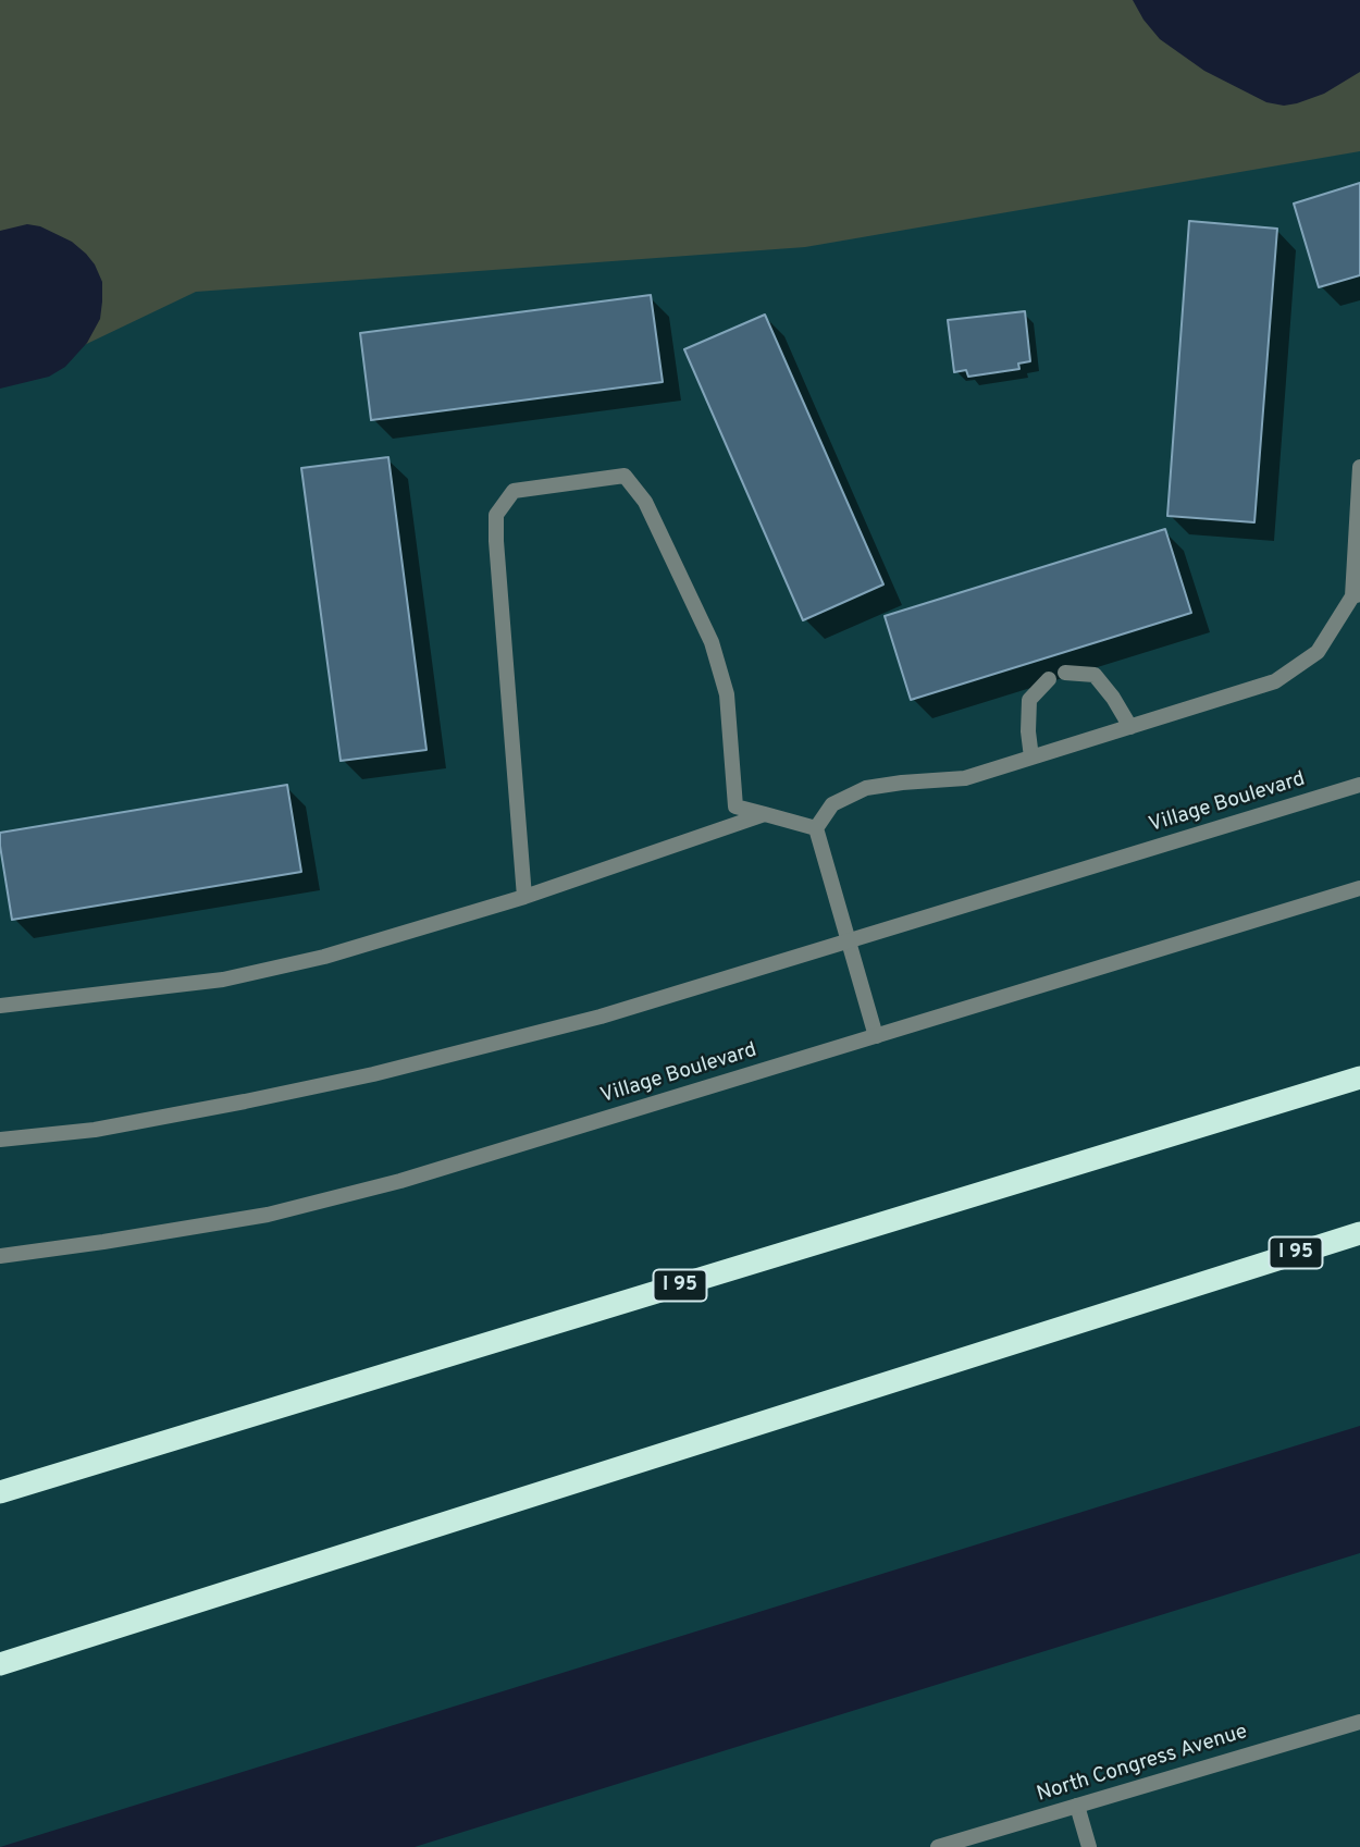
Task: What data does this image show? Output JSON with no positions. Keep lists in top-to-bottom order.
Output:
{
  "streets": {
    "highway": ["I 95"],
    "street": ["Village Boulevard", "North Congress Avenue"]
  }
}
